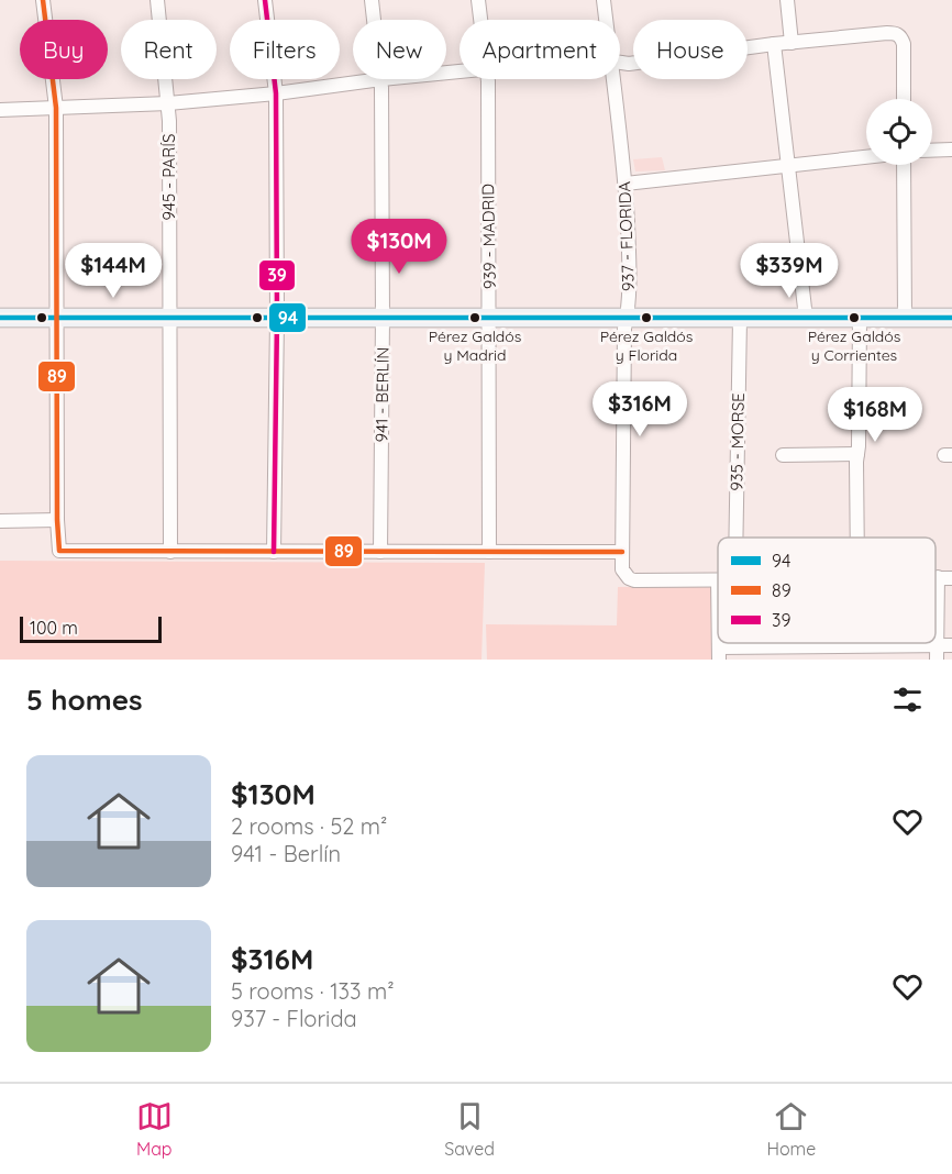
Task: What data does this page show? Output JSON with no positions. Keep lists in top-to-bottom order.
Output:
{
  "streets": {
    "street": [
      "945 - PARÍS",
      "939 - MADRID",
      "937 - FLORIDA",
      "941 - BERLÍN",
      "935 - MORSE"
    ]
  },
  "places": ["Pérez Galdós y Madrid", "Pérez Galdós y Florida", "Pérez Galdós y Corrientes"],
  "lines": ["transit line 89", "transit line 39", "transit line 94"],
  "legend": ["94", "89", "39"],
  "scale_bar": "100 m",
  "page": {
    "chip": [
      "Buy",
      "Rent",
      "Filters",
      "New",
      "Apartment",
      "House"
    ],
    "price": [
      "$130M",
      "$144M",
      "$339M",
      "$316M",
      "$168M"
    ],
    "scale": "100 m",
    "heading": "5 homes",
    "list": [
      {
        "name": "$130M",
        "note": "2 rooms · 52 m² · 941 - Berlín"
      },
      {
        "name": "$316M",
        "note": "5 rooms · 133 m² · 937 - Florida"
      }
    ],
    "tabs": ["Map", "Saved", "Home"]
  }
}
